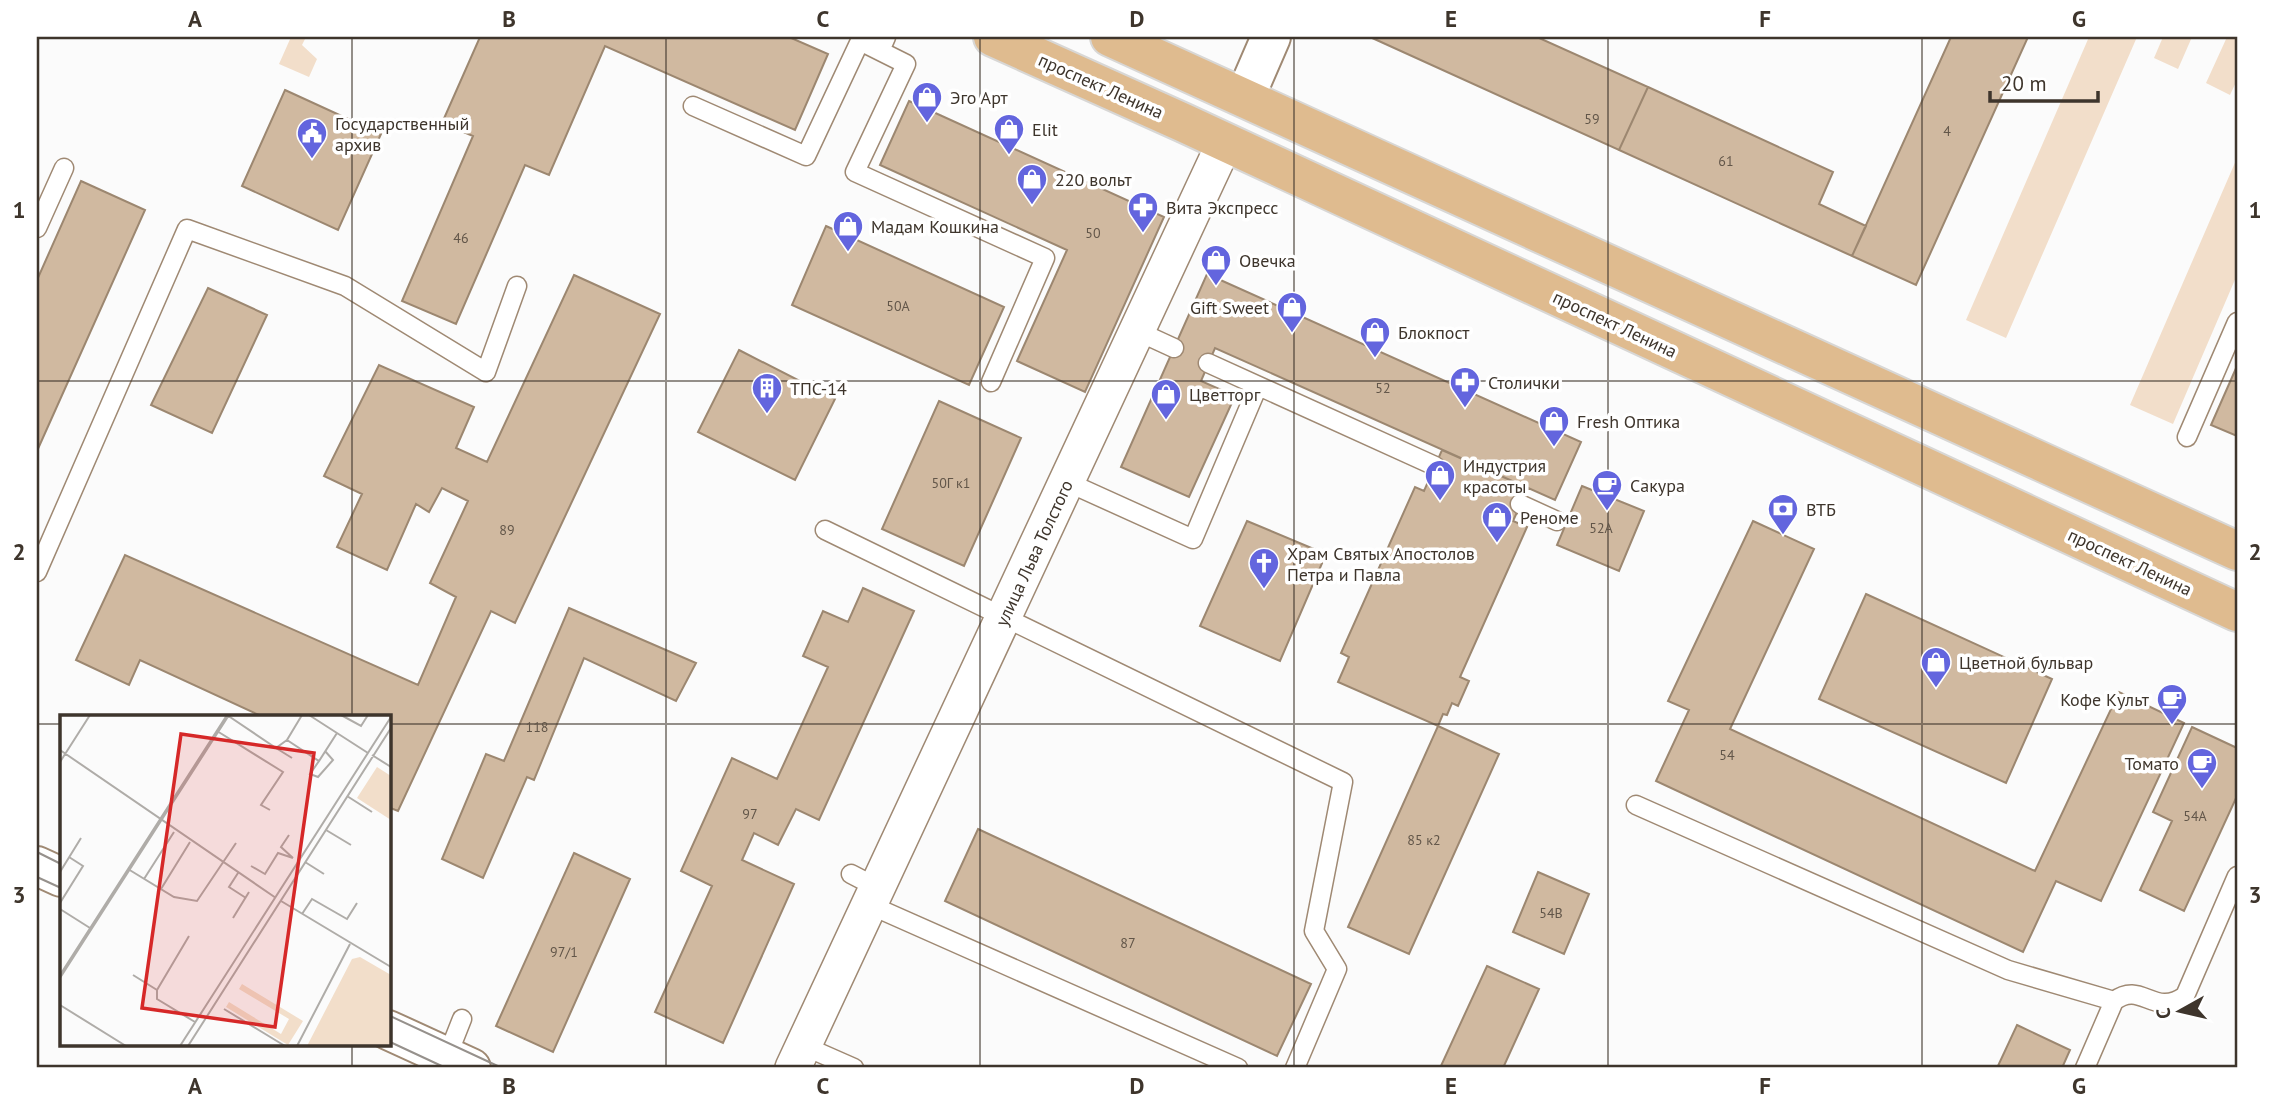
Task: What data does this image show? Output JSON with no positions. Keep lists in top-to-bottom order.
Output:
{
  "streets": {
    "main road": ["проспект Ленина", "улица Льва Толстого"]
  },
  "crossings": [
    ["проспект Ленина", "улица Льва Толстого"]
  ],
  "places": {
    "shop": [
      "Эго Арт",
      "Elit",
      "220 вольт",
      "Мадам Кошкина",
      "Овечка",
      "Gift Sweet",
      "Блокпост",
      "Цветторг",
      "Fresh Оптика",
      "Индустрия красоты",
      "Реноме",
      "Цветной бульвар"
    ],
    "public building": ["Государственный архив"],
    "pharmacy": ["Вита Экспресс", "Столички"],
    "building": ["ТПС-14"],
    "cafe": ["Сакура", "Кофе Культ", "Томато"],
    "bank": ["ВТБ"],
    "church": ["Храм Святых Апостолов Петра и Павла"]
  },
  "house_numbers": [
    "59",
    "4",
    "61",
    "50",
    "46",
    "50А",
    "52",
    "50Г к1",
    "52А",
    "89",
    "118",
    "54",
    "97",
    "54А",
    "85 к2",
    "54В",
    "87",
    "97/1"
  ],
  "scale_bar": "20 m",
  "north": "left",
  "grid": {
    "columns": [
      "A",
      "B",
      "C",
      "D",
      "E",
      "F",
      "G"
    ],
    "rows": ["1", "2", "3"]
  }
}
